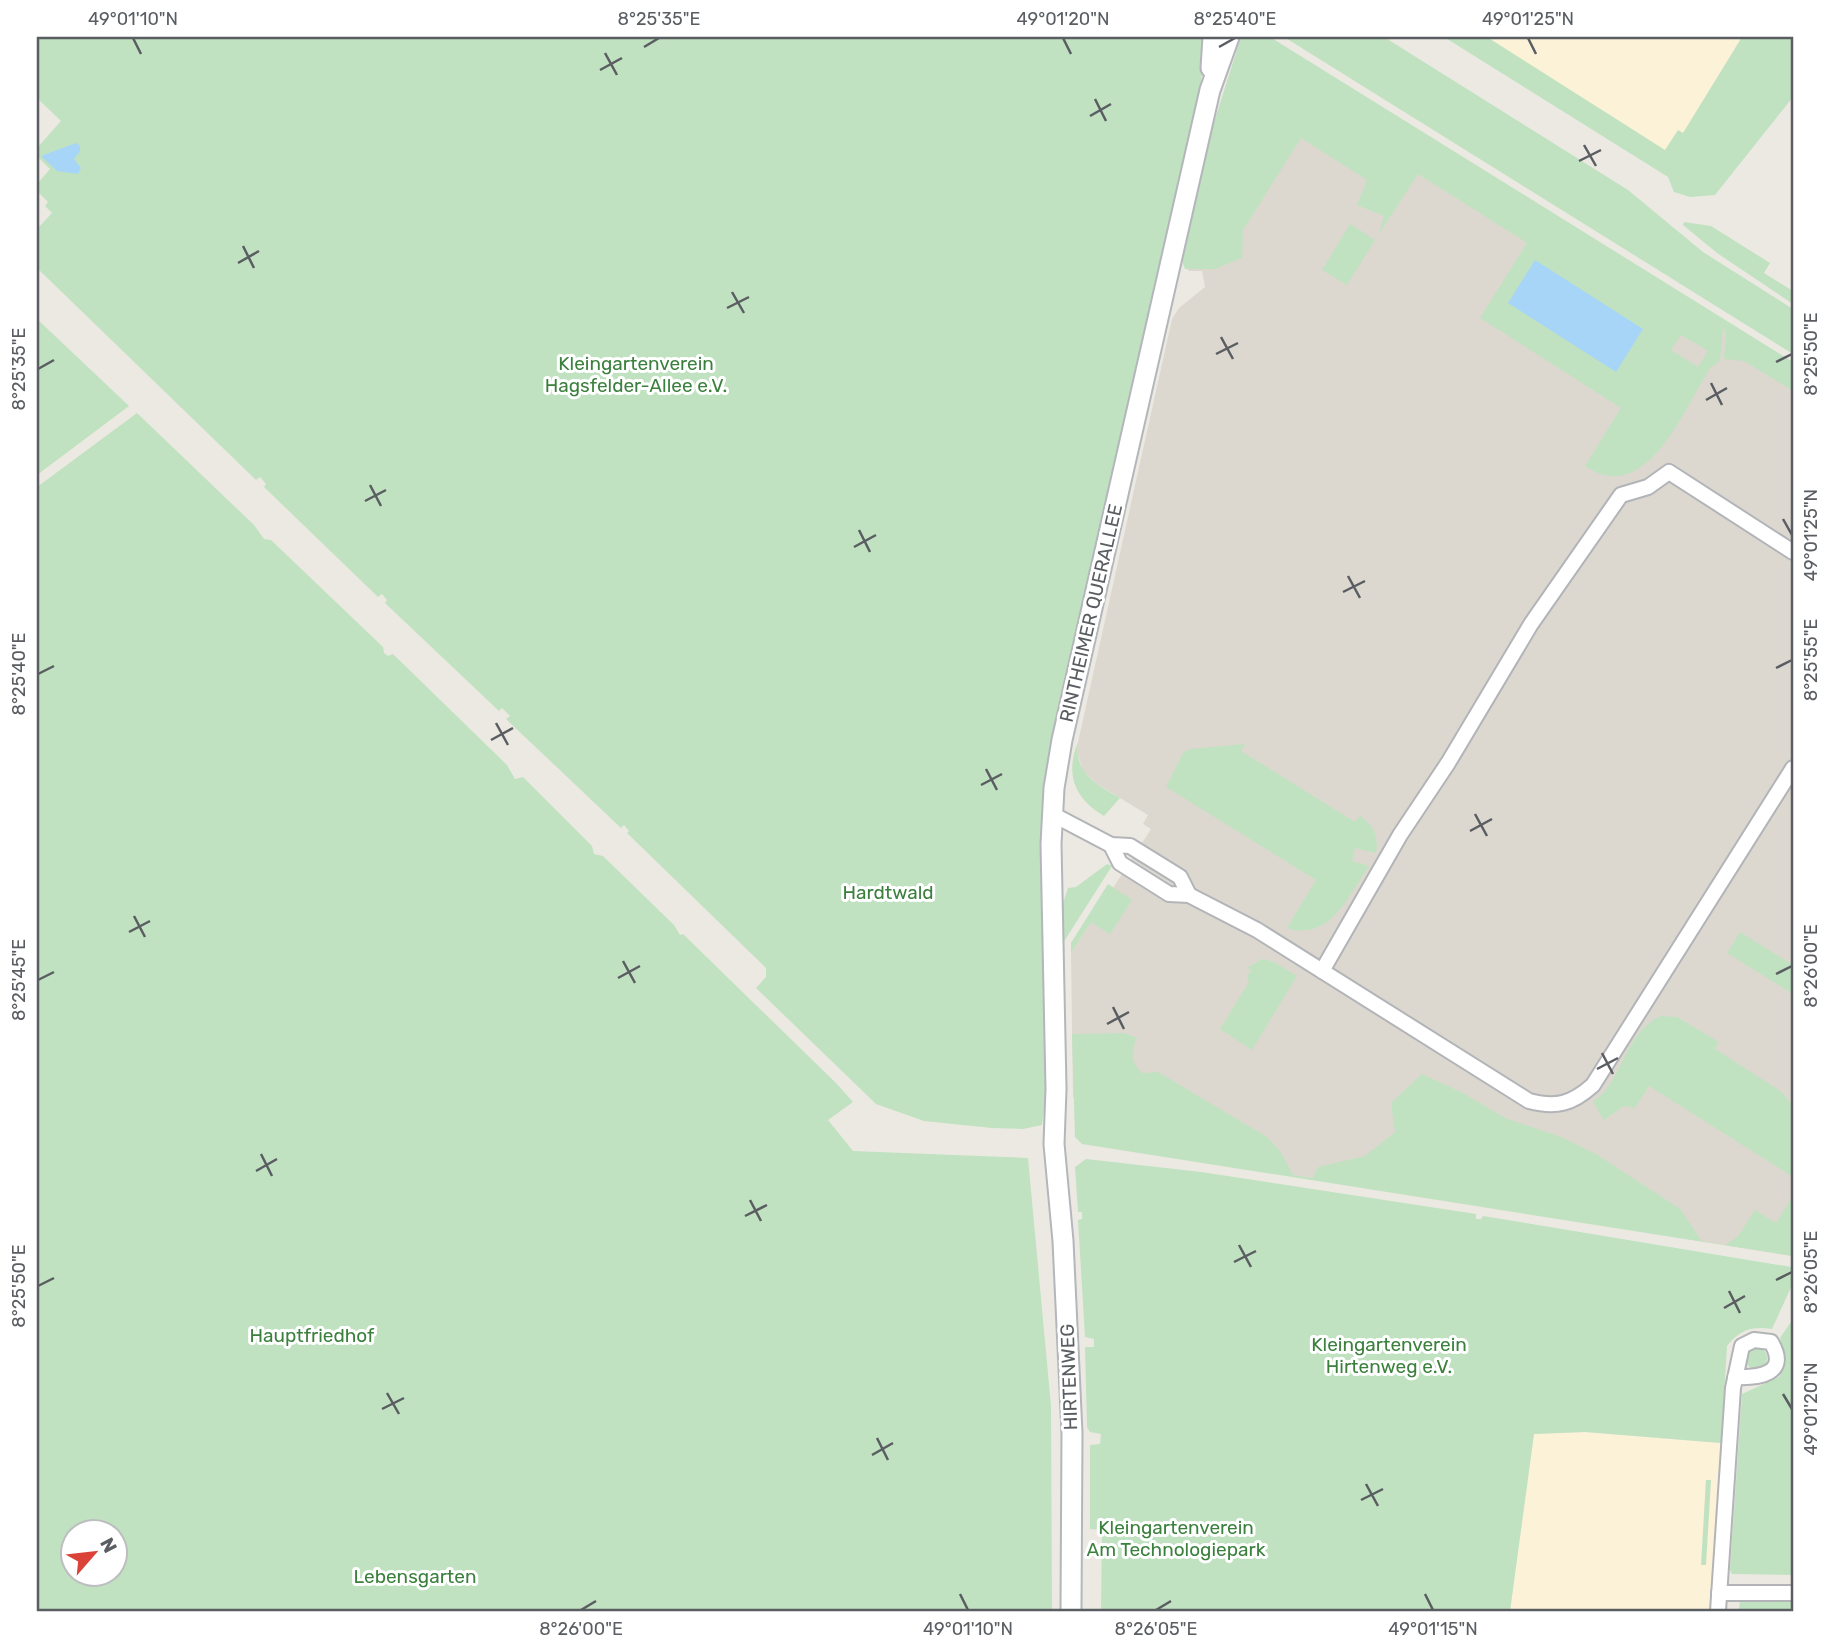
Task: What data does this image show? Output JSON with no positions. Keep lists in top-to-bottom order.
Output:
{
  "streets": {
    "street": ["RINTHEIMER QUERALLEE", "HIRTENWEG"]
  },
  "crossings": [
    ["RINTHEIMER QUERALLEE", "HIRTENWEG"]
  ],
  "parks": [
    "Kleingartenverein Hagsfelder-Allee e.V.",
    "Hardtwald",
    "Hauptfriedhof",
    "Kleingartenverein Hirtenweg e.V.",
    "Kleingartenverein Am Technologiepark",
    "Lebensgarten"
  ],
  "north": "top right",
  "coordinates": [
    "49°01'10\"N",
    "8°25'35\"E",
    "49°01'20\"N",
    "8°25'40\"E",
    "49°01'25\"N",
    "8°25'50\"E",
    "8°25'55\"E",
    "8°26'00\"E",
    "8°25'45\"E",
    "8°26'05\"E",
    "49°01'15\"N"
  ]
}
